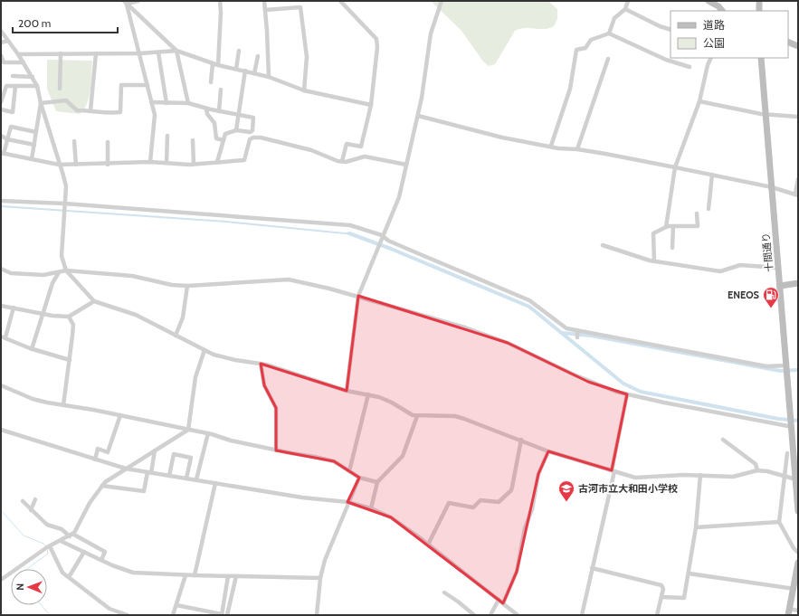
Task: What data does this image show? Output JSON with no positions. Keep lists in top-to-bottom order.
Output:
{
  "streets": {
    "street": ["十間通り"]
  },
  "places": {
    "fuel station": ["ENEOS"],
    "school or university": ["古河市立大和田小学校"]
  },
  "legend": ["道路", "公園"],
  "scale_bar": "200 m",
  "north": "left"
}
